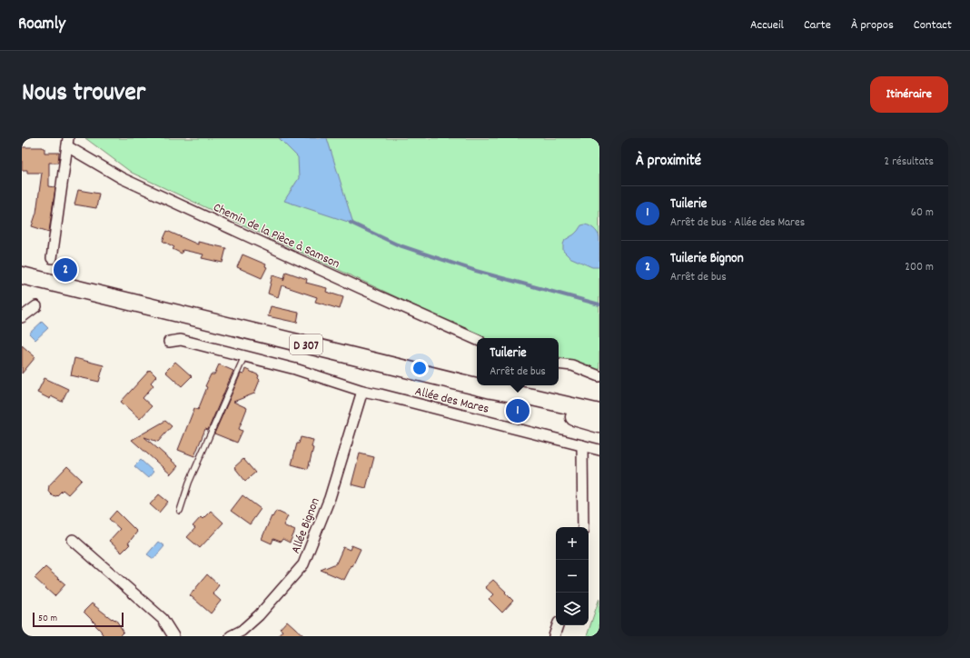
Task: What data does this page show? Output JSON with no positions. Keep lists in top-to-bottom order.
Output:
{
  "streets": {
    "main road": ["D 307"],
    "street": ["Chemin de la Pièce à Samson", "Allée des Mares", "Allée Bignon"]
  },
  "crossings": [
    ["Allée des Mares", "Allée Bignon"]
  ],
  "scale_bar": "50 m",
  "page": {
    "header": "Roamly",
    "nav": [
      "Accueil",
      "Carte",
      "À propos",
      "Contact"
    ],
    "title": "Nous trouver",
    "buttons": "Itinéraire",
    "heading": ["À proximité", "2 résultats"],
    "list": [
      {
        "mark": "1",
        "name": "Tuilerie",
        "note": "Arrêt de bus · Allée des Mares",
        "value": "60 m"
      },
      {
        "mark": "2",
        "name": "Tuilerie Bignon",
        "note": "Arrêt de bus",
        "value": "200 m"
      }
    ],
    "pins": ["2", "1"],
    "popup": ["Tuilerie", "Arrêt de bus"],
    "map_buttons": ["+", "−"],
    "scale": "50 m"
  }
}
